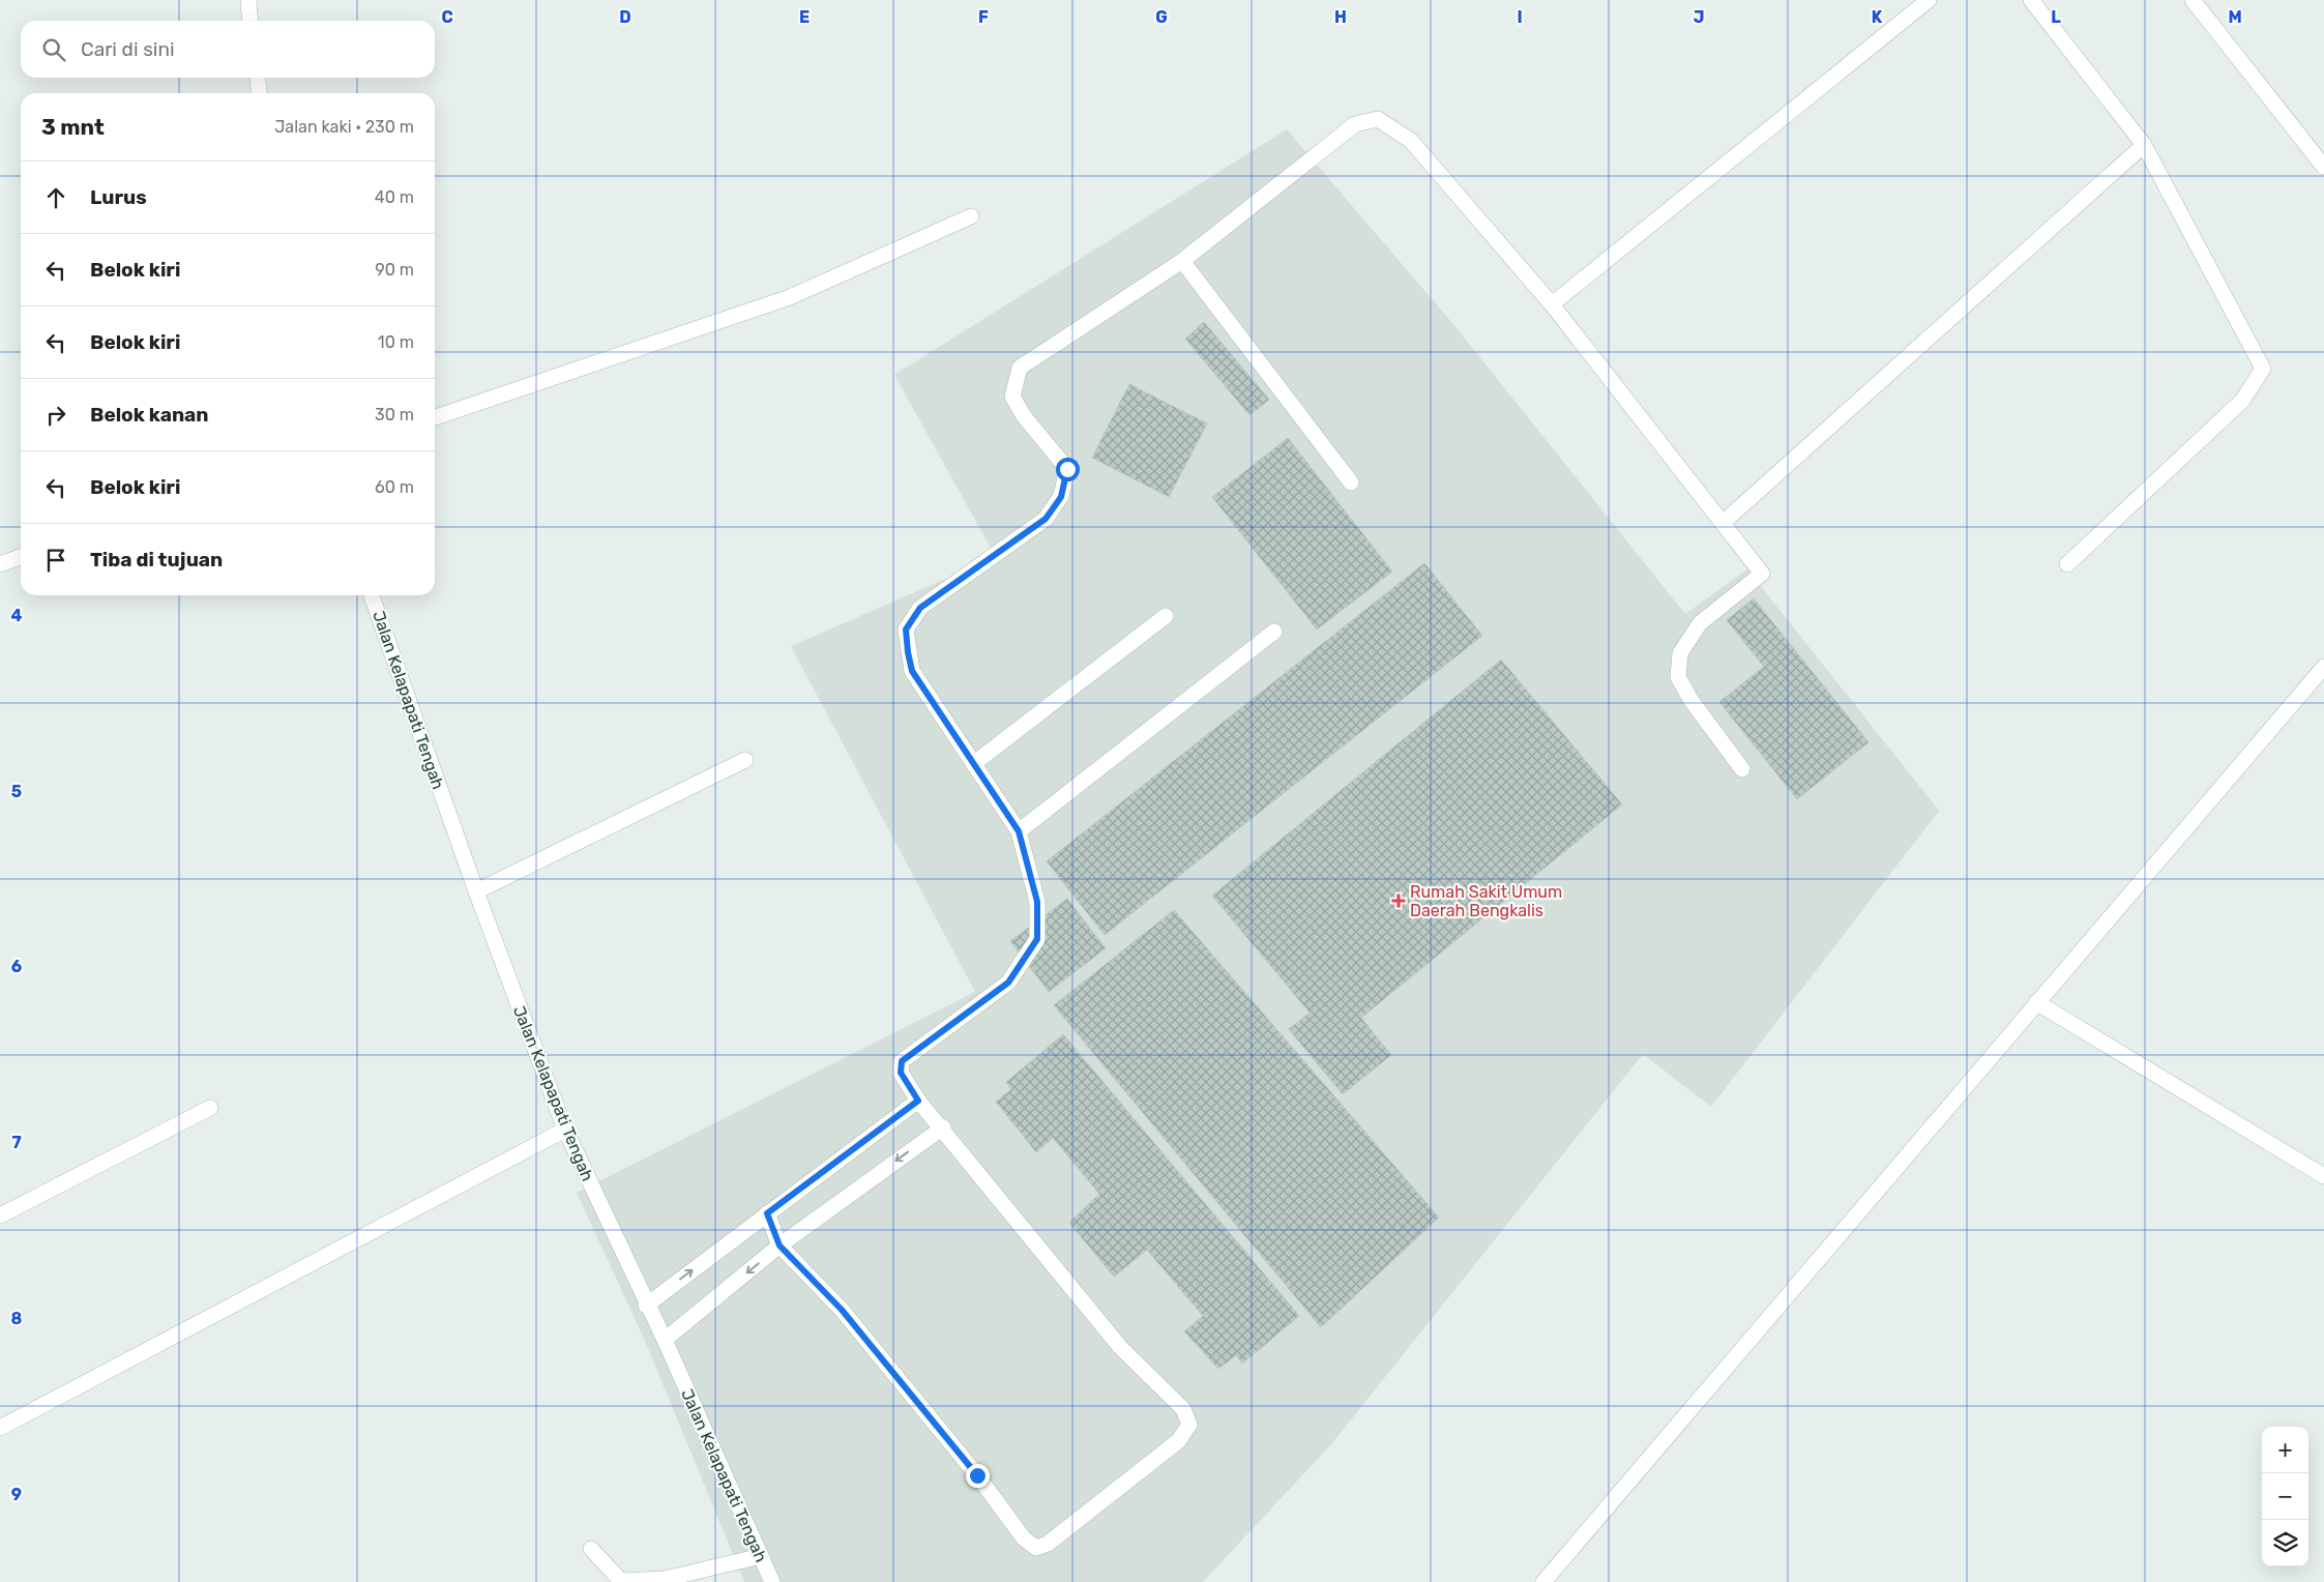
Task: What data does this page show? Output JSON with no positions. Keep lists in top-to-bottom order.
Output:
{
  "streets": {
    "street": ["Jalan Kelapapati Tengah"]
  },
  "places": {
    "health": ["Rumah Sakit Umum Daerah Bengkalis"]
  },
  "page": {
    "search": "Cari di sini",
    "heading": ["3 mnt", "Jalan kaki · 230 m"],
    "list": [
      ["Lurus", "40 m"],
      ["Belok kiri", "90 m"],
      ["Belok kiri", "10 m"],
      ["Belok kanan", "30 m"],
      ["Belok kiri", "60 m"],
      "Tiba di tujuan"
    ],
    "map_buttons": ["+", "−"]
  },
  "grid": {
    "columns": [
      "C",
      "D",
      "E",
      "F",
      "G",
      "H",
      "I",
      "J",
      "K",
      "L",
      "M"
    ],
    "rows": [
      "4",
      "5",
      "6",
      "7",
      "8",
      "9"
    ]
  }
}
